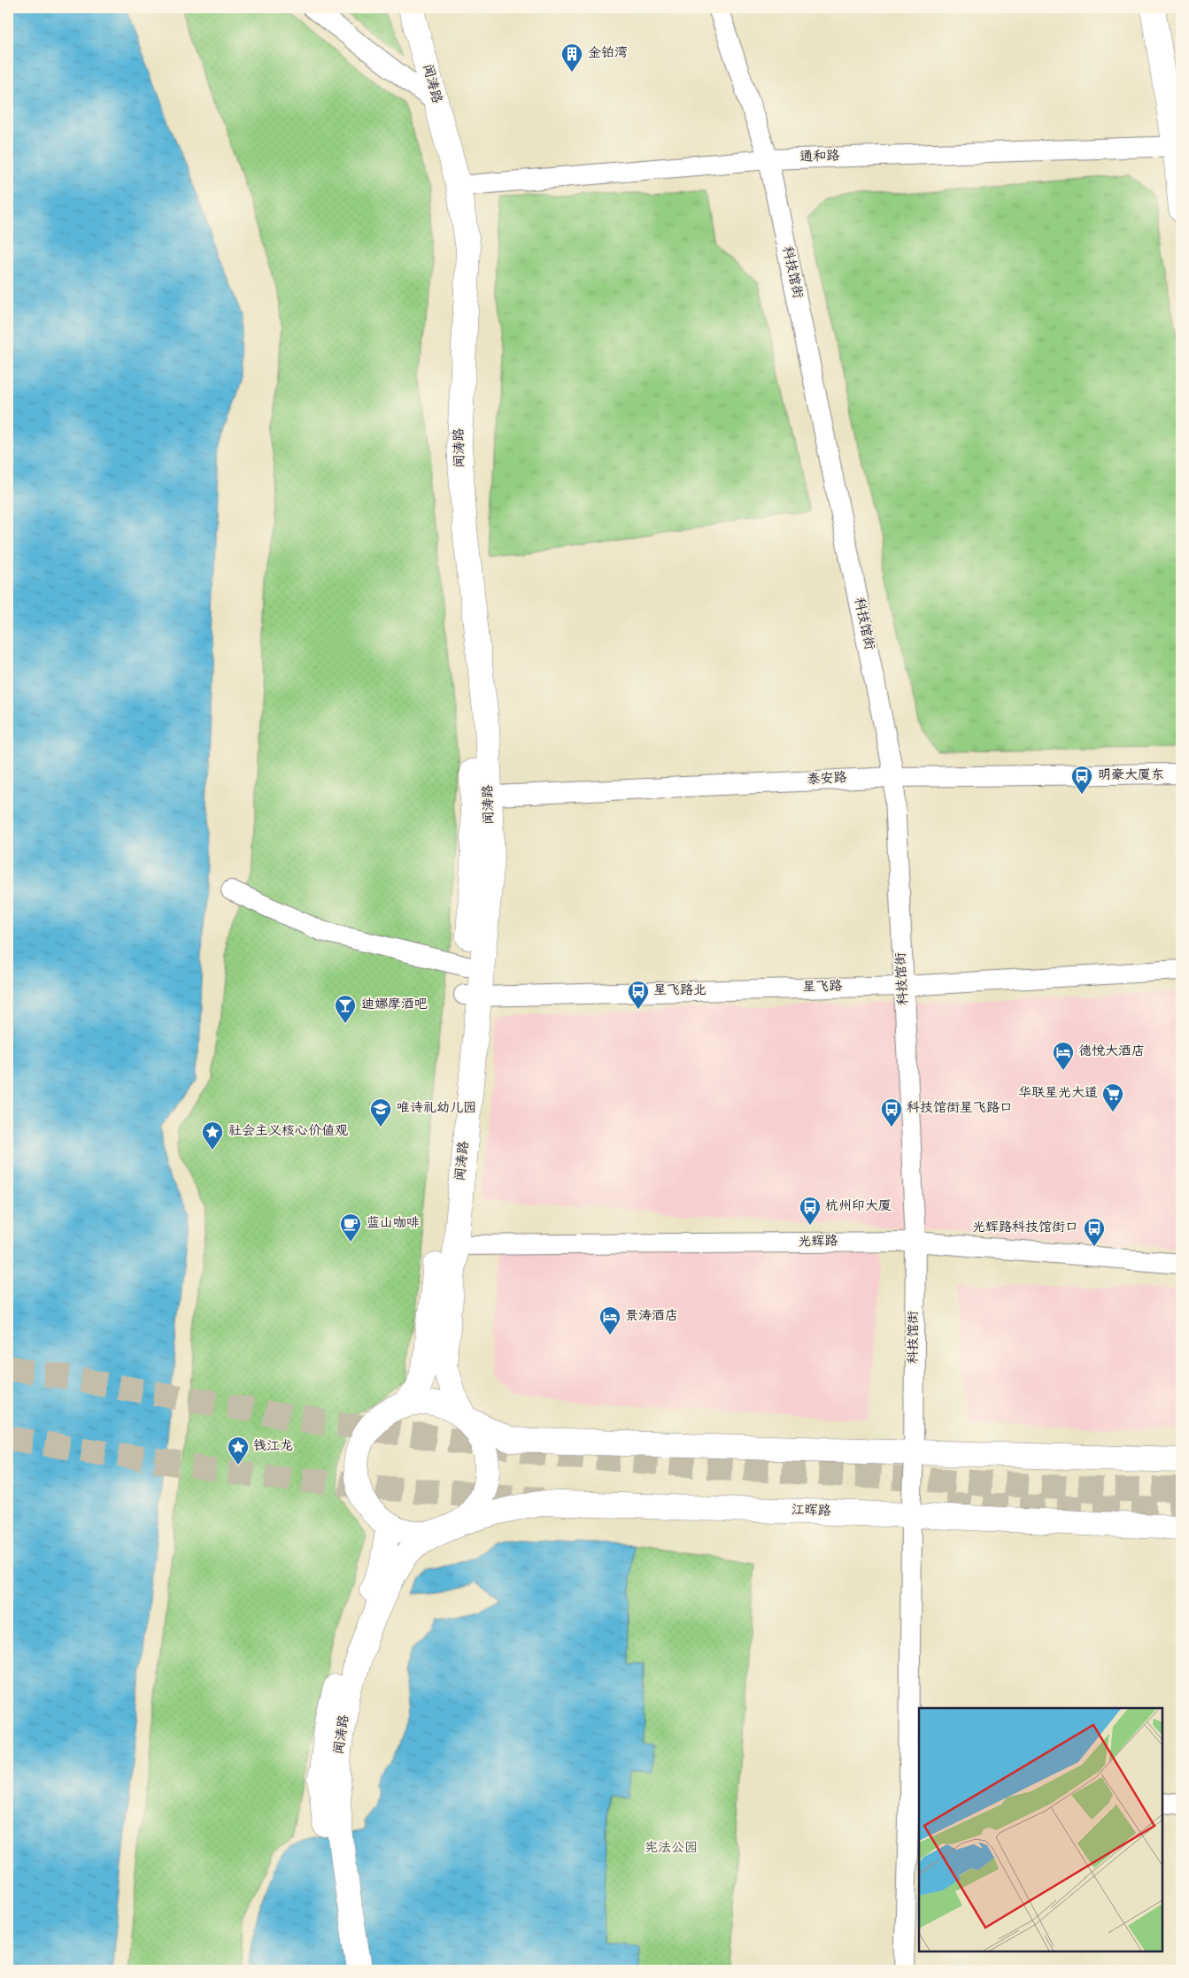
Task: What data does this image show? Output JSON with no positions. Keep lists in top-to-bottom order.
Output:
{
  "streets": {
    "main road": ["闻涛路", "江晖路"],
    "street": [
      "通和路",
      "科技馆街",
      "泰安路",
      "星飞路",
      "光辉路"
    ]
  },
  "crossings": [
    ["闻涛路", "通和路"],
    ["闻涛路", "泰安路"],
    ["闻涛路", "星飞路"],
    ["闻涛路", "光辉路"],
    ["闻涛路", "江晖路"],
    ["通和路", "科技馆街"],
    ["科技馆街", "泰安路"],
    ["科技馆街", "星飞路"],
    ["科技馆街", "光辉路"],
    ["科技馆街", "江晖路"]
  ],
  "parks": ["宪法公园"],
  "places": {
    "building": ["金铂湾"],
    "bus stop": [
      "明豪大厦东",
      "星飞路北",
      "科技馆街星飞路口",
      "杭州印大厦",
      "光辉路科技馆街口"
    ],
    "bar": ["迪娜摩酒吧"],
    "hotel": ["德悦大酒店", "景涛酒店"],
    "supermarket": ["华联星光大道"],
    "school or university": ["唯诗礼幼儿园"],
    "place": ["社会主义核心价值观", "钱江龙"],
    "cafe": ["蓝山咖啡"]
  }
}
